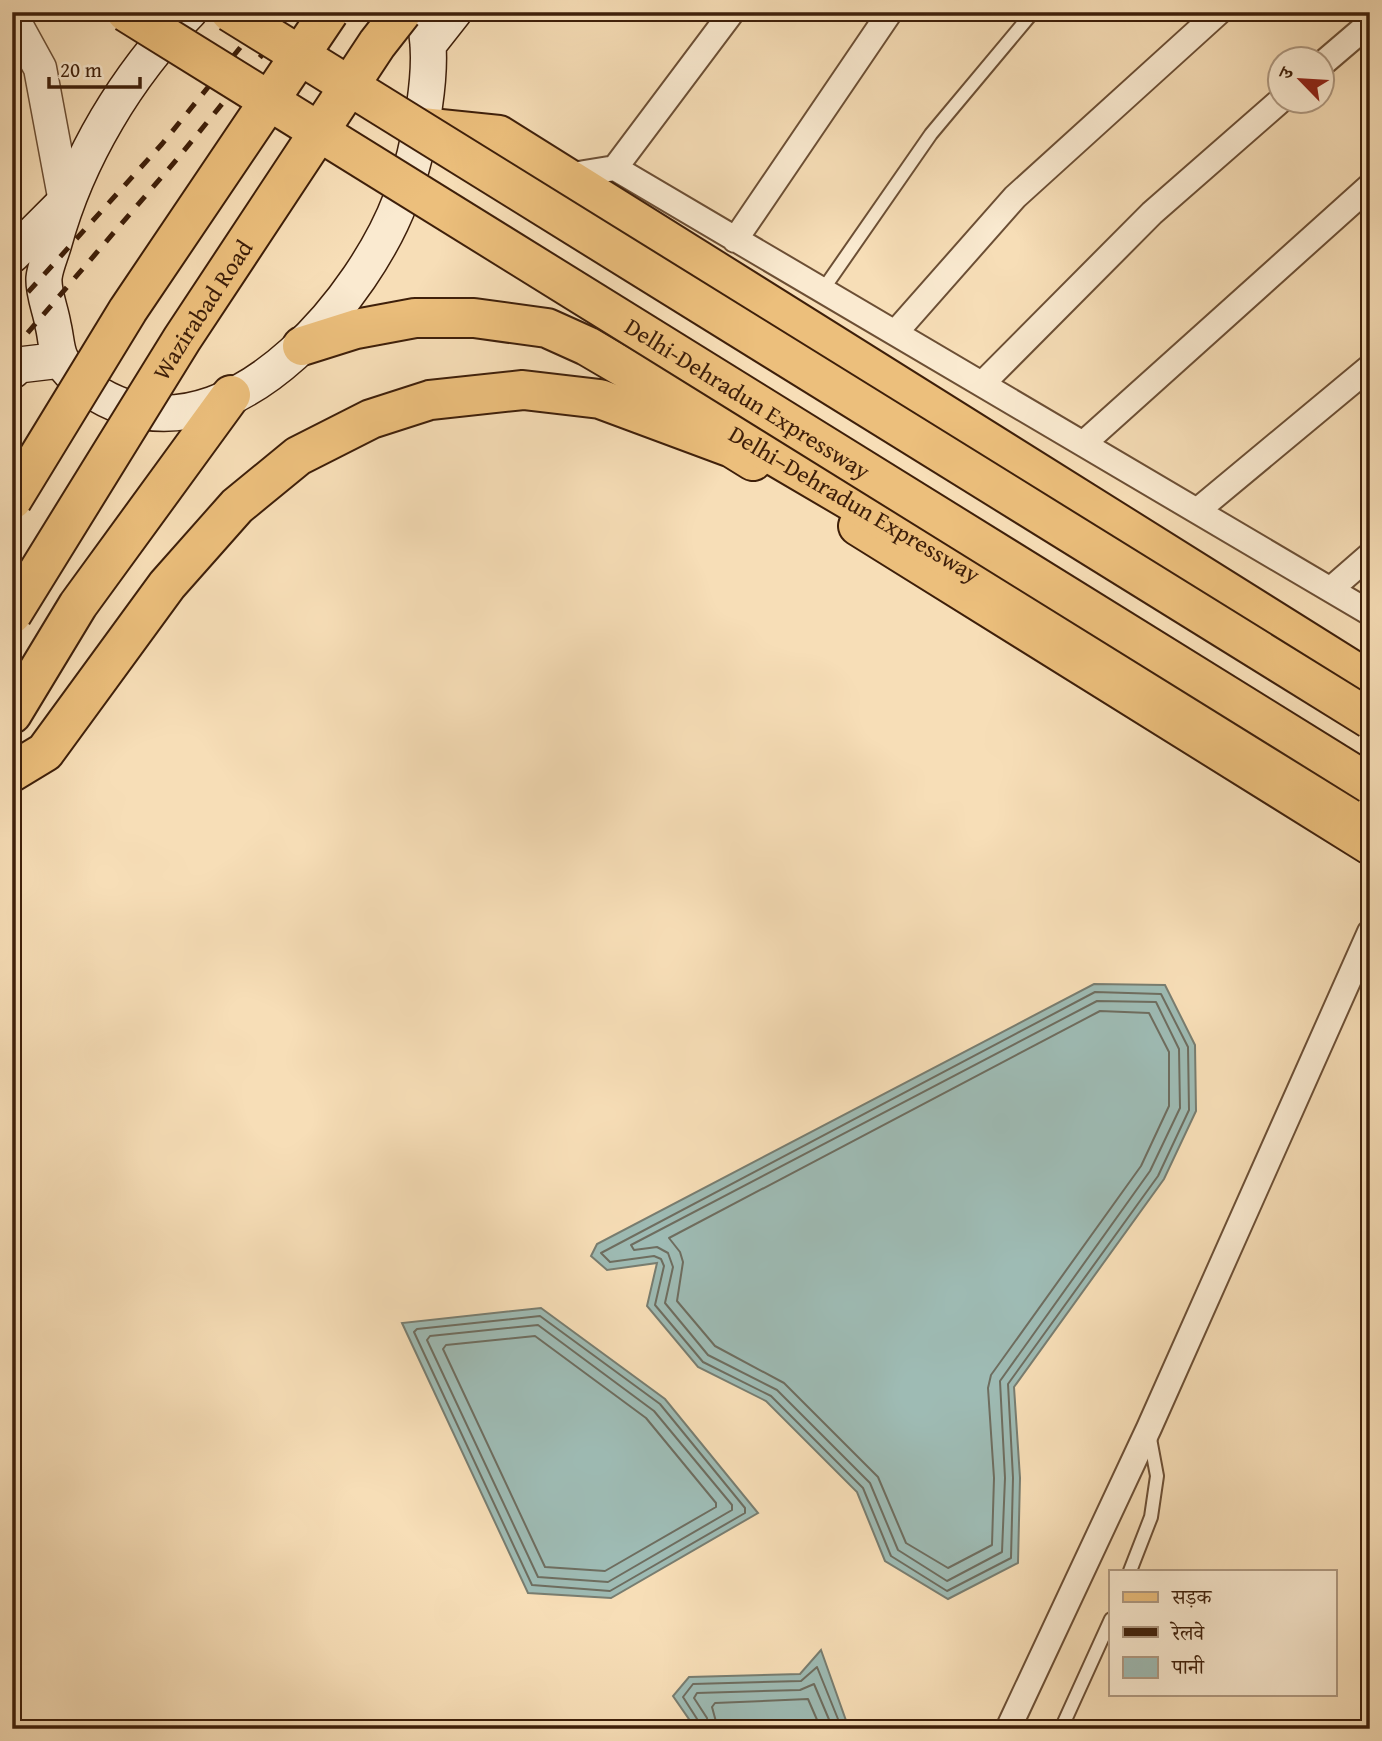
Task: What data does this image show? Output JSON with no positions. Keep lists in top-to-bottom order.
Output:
{
  "streets": {
    "main road": ["Wazirabad Road", "Delhi-Dehradun Expressway", "Delhi–Dehradun Expressway"]
  },
  "legend": ["सड़क", "रेलवे", "पानी"],
  "scale_bar": "20 m",
  "north": "top left"
}
